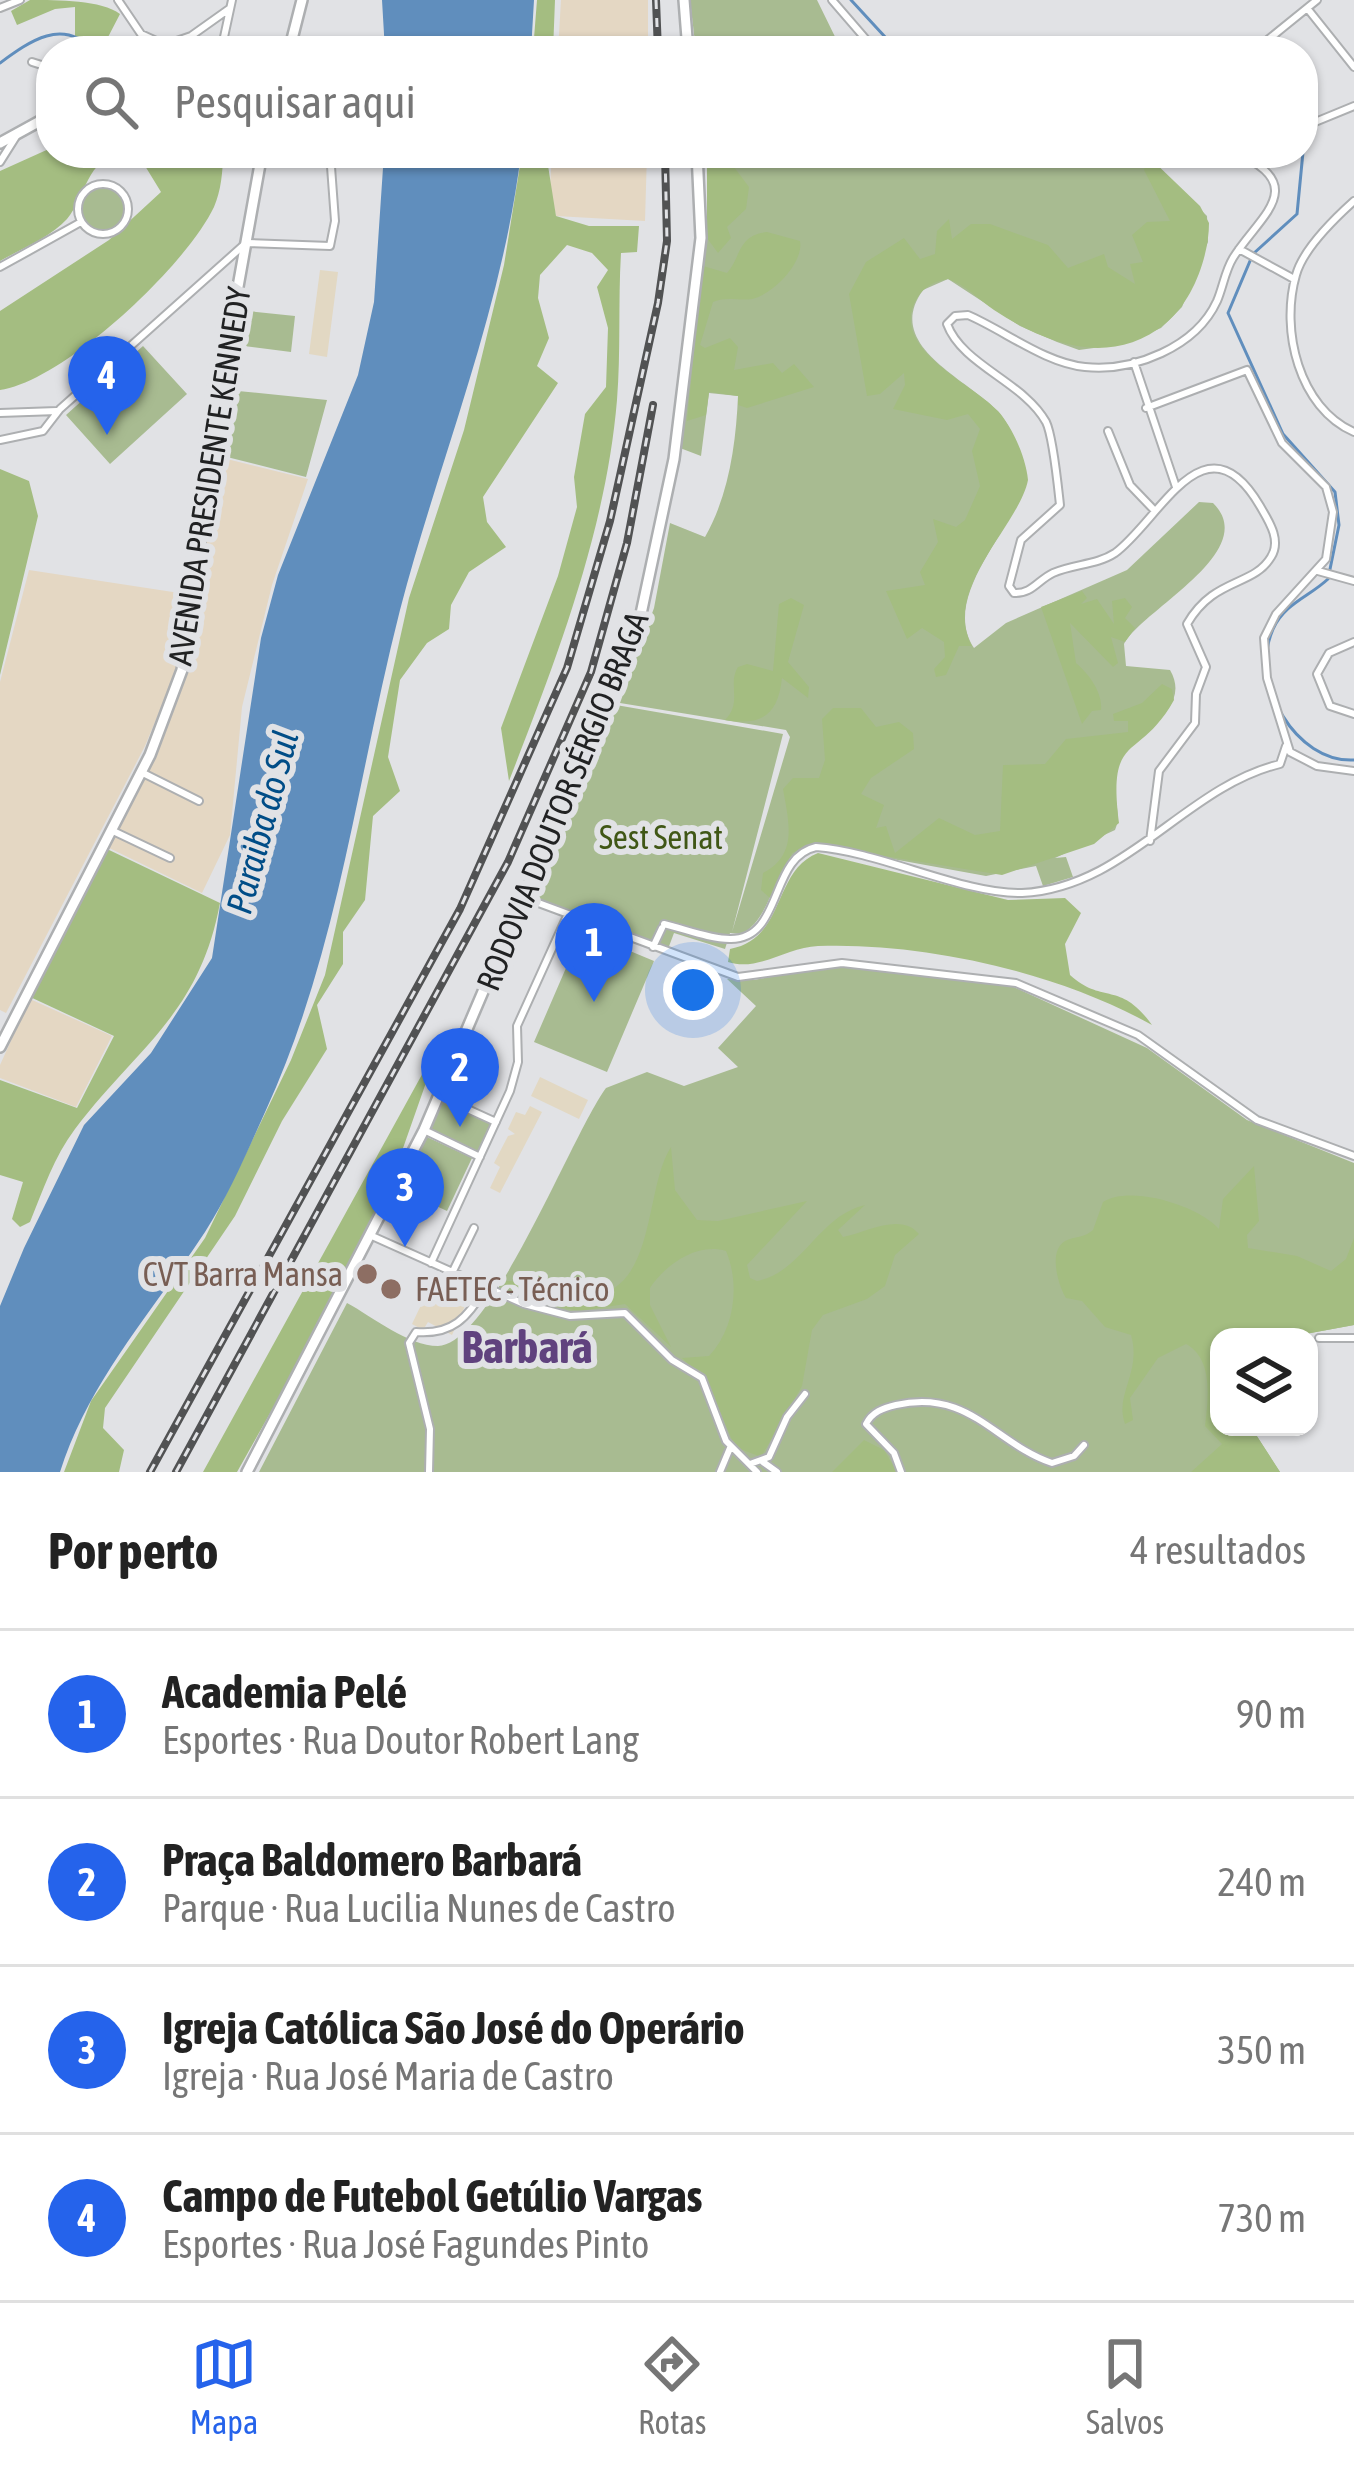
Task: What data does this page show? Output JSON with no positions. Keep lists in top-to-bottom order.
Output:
{
  "streets": {
    "main road": ["AVENIDA PRESIDENTE KENNEDY", "RODOVIA DOUTOR SÉRGIO BRAGA"]
  },
  "districts": ["Barbará"],
  "water": ["Paraiba do Sul"],
  "parks": ["Sest Senat"],
  "places": ["CVT Barra Mansa", "FAETEC - Técnico"],
  "page": {
    "search": "Pesquisar aqui",
    "pins": [
      "4",
      "1",
      "2",
      "3"
    ],
    "heading": ["Por perto", "4 resultados"],
    "list": [
      {
        "mark": "1",
        "name": "Academia Pelé",
        "note": "Esportes · Rua Doutor Robert Lang",
        "value": "90 m"
      },
      {
        "mark": "2",
        "name": "Praça Baldomero Barbará",
        "note": "Parque · Rua Lucilia Nunes de Castro",
        "value": "240 m"
      },
      {
        "mark": "3",
        "name": "Igreja Católica São José do Operário",
        "note": "Igreja · Rua José Maria de Castro",
        "value": "350 m"
      },
      {
        "mark": "4",
        "name": "Campo de Futebol Getúlio Vargas",
        "note": "Esportes · Rua José Fagundes Pinto",
        "value": "730 m"
      }
    ],
    "nav": ["Mapa", "Rotas", "Salvos"]
  }
}
